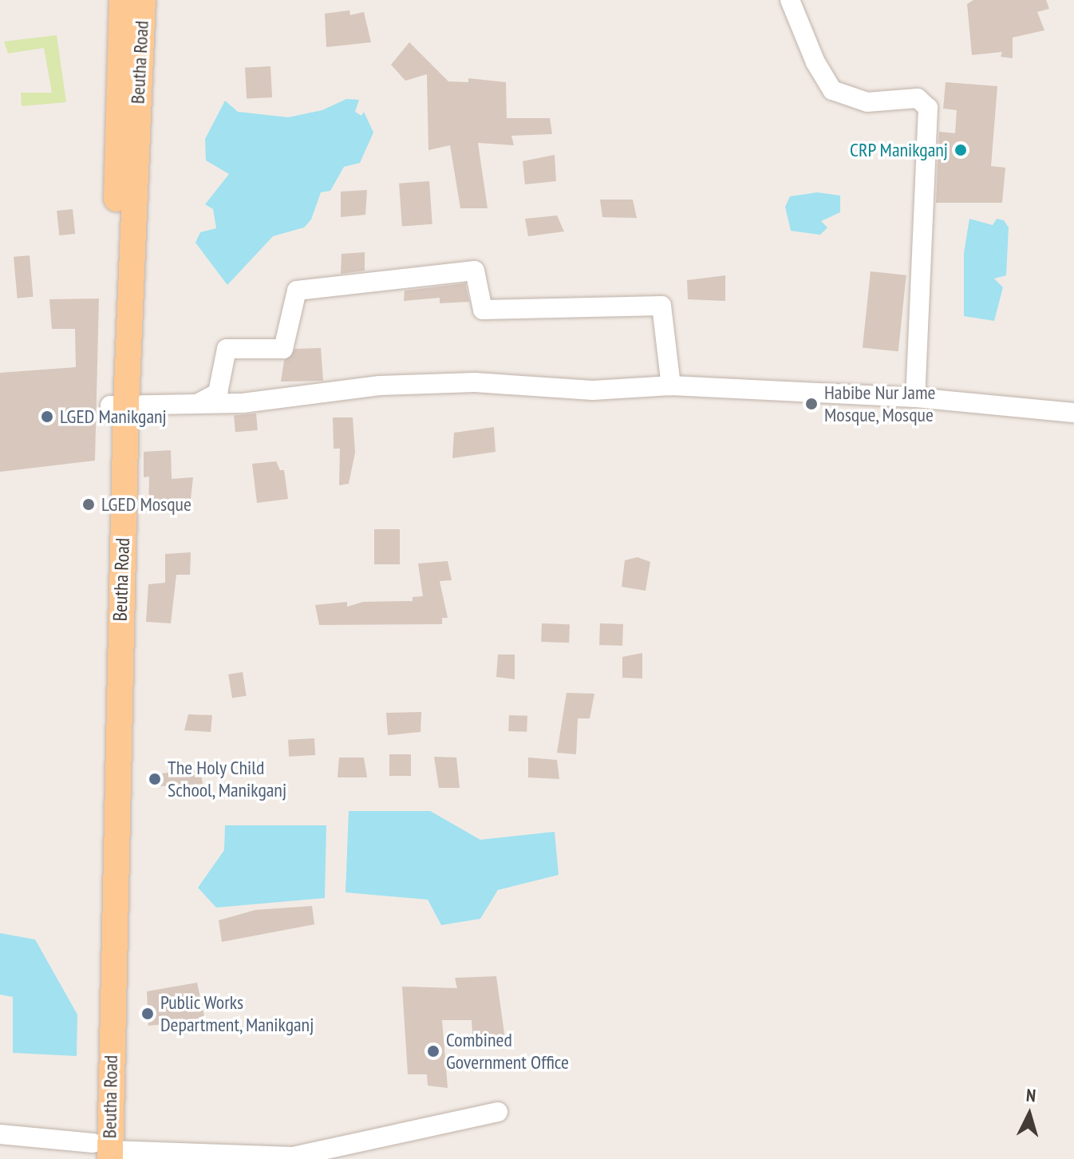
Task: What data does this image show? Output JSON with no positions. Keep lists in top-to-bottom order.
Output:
{
  "streets": {
    "main road": ["Beutha Road"]
  },
  "places": [
    "CRP Manikganj",
    "Habibe Nur Jame Mosque, Mosque",
    "LGED Manikganj",
    "LGED Mosque",
    "The Holy Child School, Manikganj",
    "Public Works Department, Manikganj",
    "Combined Government Office"
  ],
  "north": "top"
}
